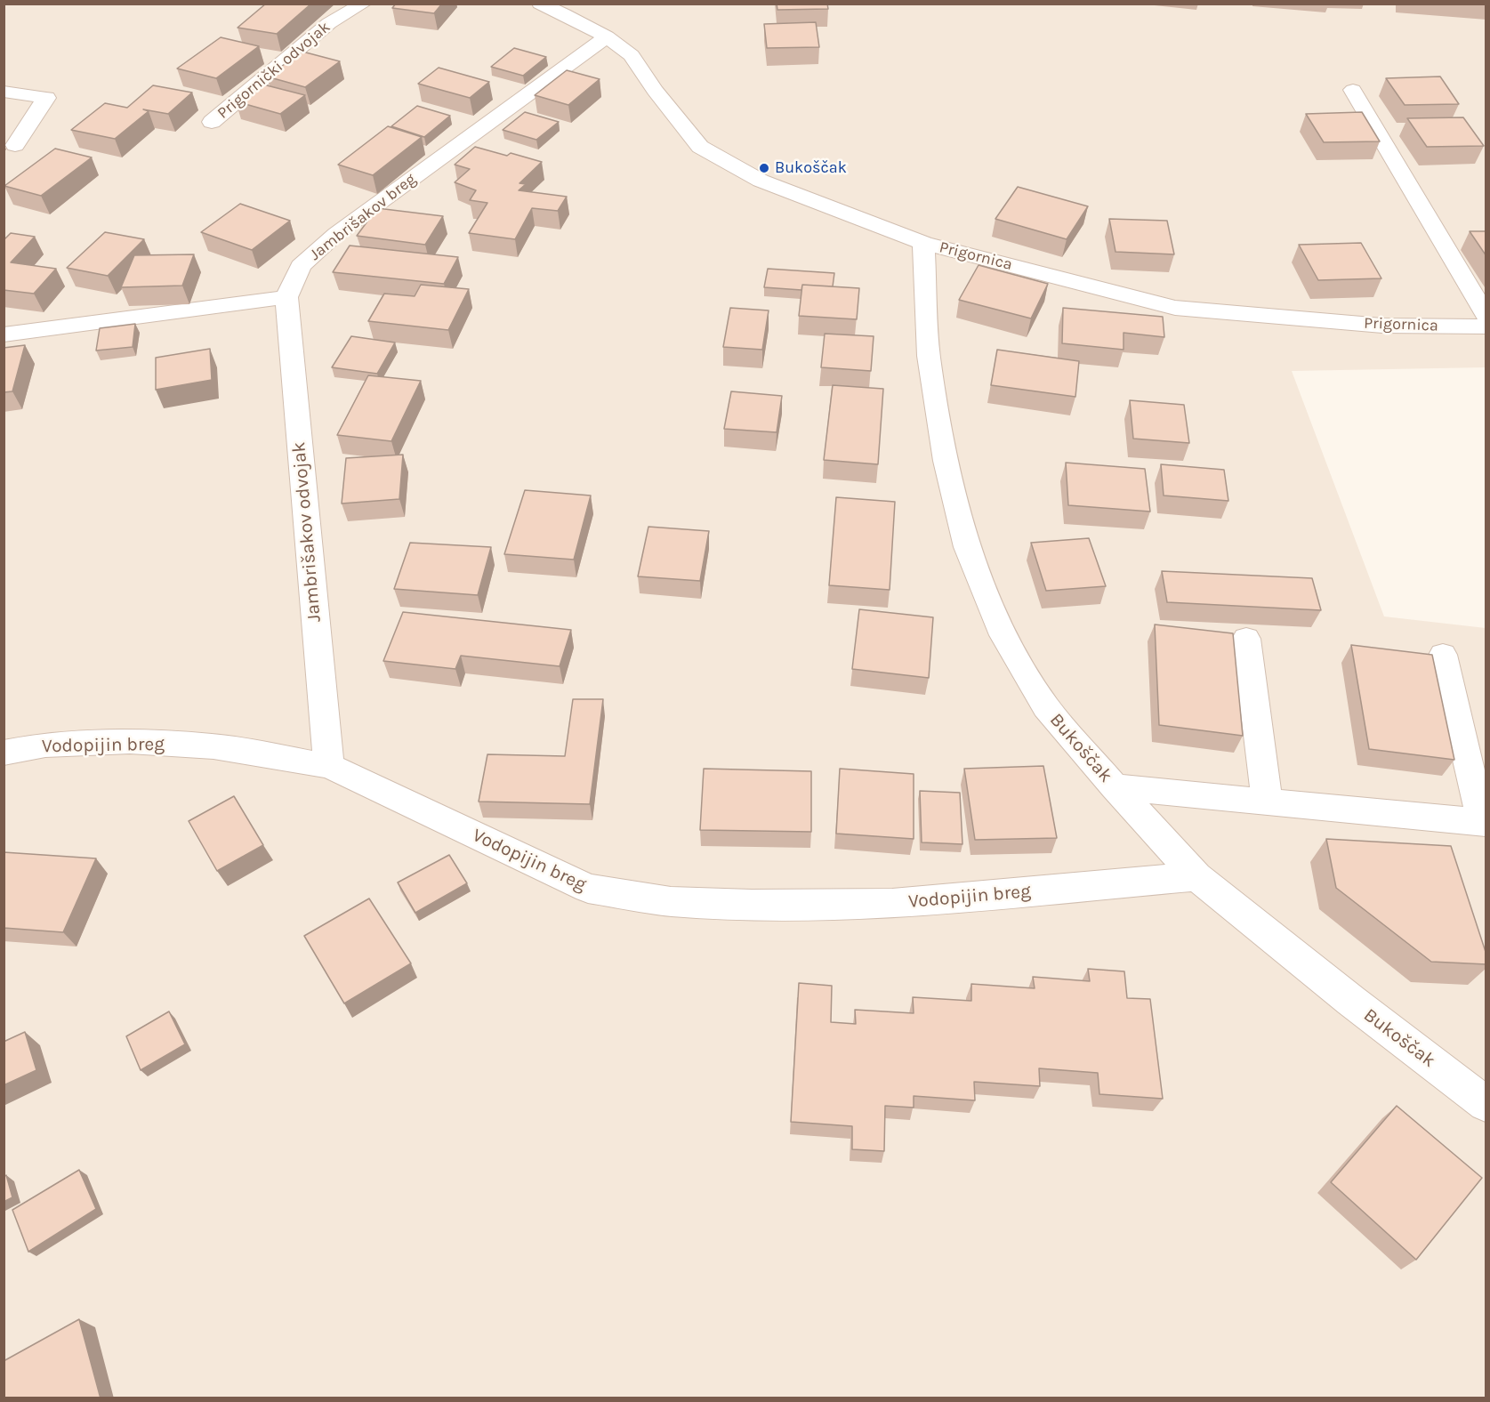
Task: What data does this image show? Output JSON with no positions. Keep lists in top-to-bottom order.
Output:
{
  "streets": {
    "street": [
      "Prigornički odvojak",
      "Jambrišakov breg",
      "Prigornica",
      "Jambrišakov odvojak",
      "Vodopijin breg",
      "Bukoščak"
    ]
  },
  "crossings": [
    ["Jambrišakov breg", "Prigornica"],
    ["Jambrišakov breg", "Jambrišakov odvojak"],
    ["Prigornica", "Bukoščak"],
    ["Jambrišakov odvojak", "Vodopijin breg"],
    ["Vodopijin breg", "Bukoščak"]
  ],
  "places": ["Bukoščak"]
}
